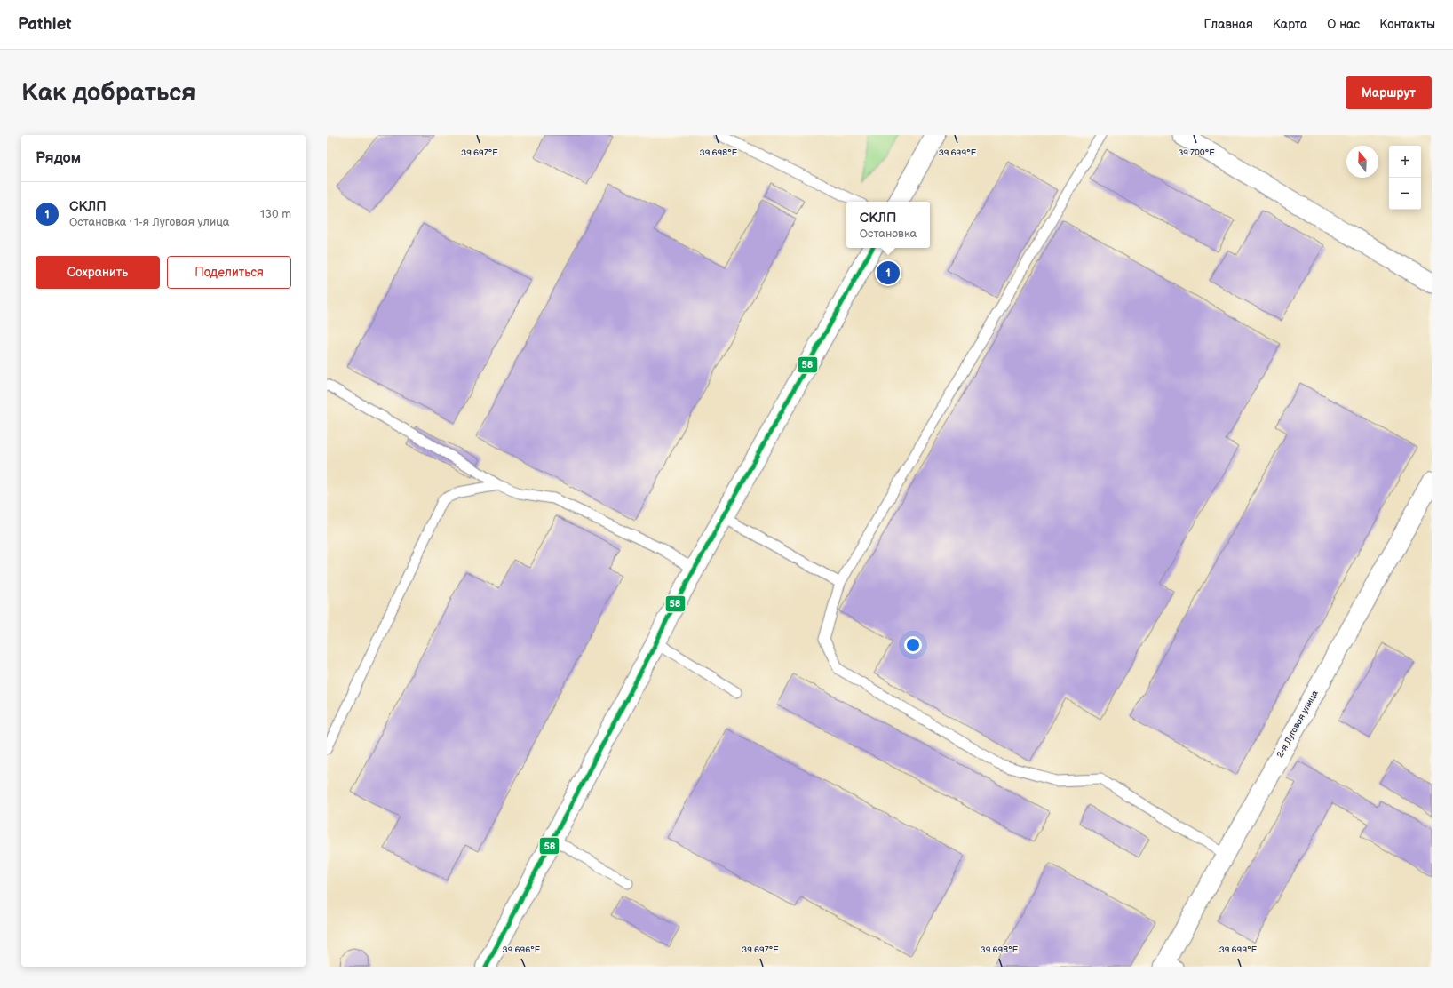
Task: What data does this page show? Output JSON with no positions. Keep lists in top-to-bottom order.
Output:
{
  "streets": {
    "street": ["2-я Луговая улица"]
  },
  "lines": ["transit line 58"],
  "north": "top",
  "page": {
    "header": "Pathlet",
    "nav": [
      "Главная",
      "Карта",
      "О нас",
      "Контакты"
    ],
    "buttons": [
      "Маршрут",
      ["Сохранить", "Поделиться"]
    ],
    "title": "Как добраться",
    "heading": "Рядом",
    "map_buttons": ["+", "−"],
    "list": [
      {
        "mark": "1",
        "name": "СКЛП",
        "note": "Остановка · 1-я Луговая улица",
        "value": "130 m"
      }
    ],
    "popup": ["СКЛП", "Остановка"],
    "pins": "1"
  },
  "coordinates": [
    "39.697°E",
    "39.698°E",
    "39.699°E",
    "39.700°E",
    "39.696°E"
  ]
}
